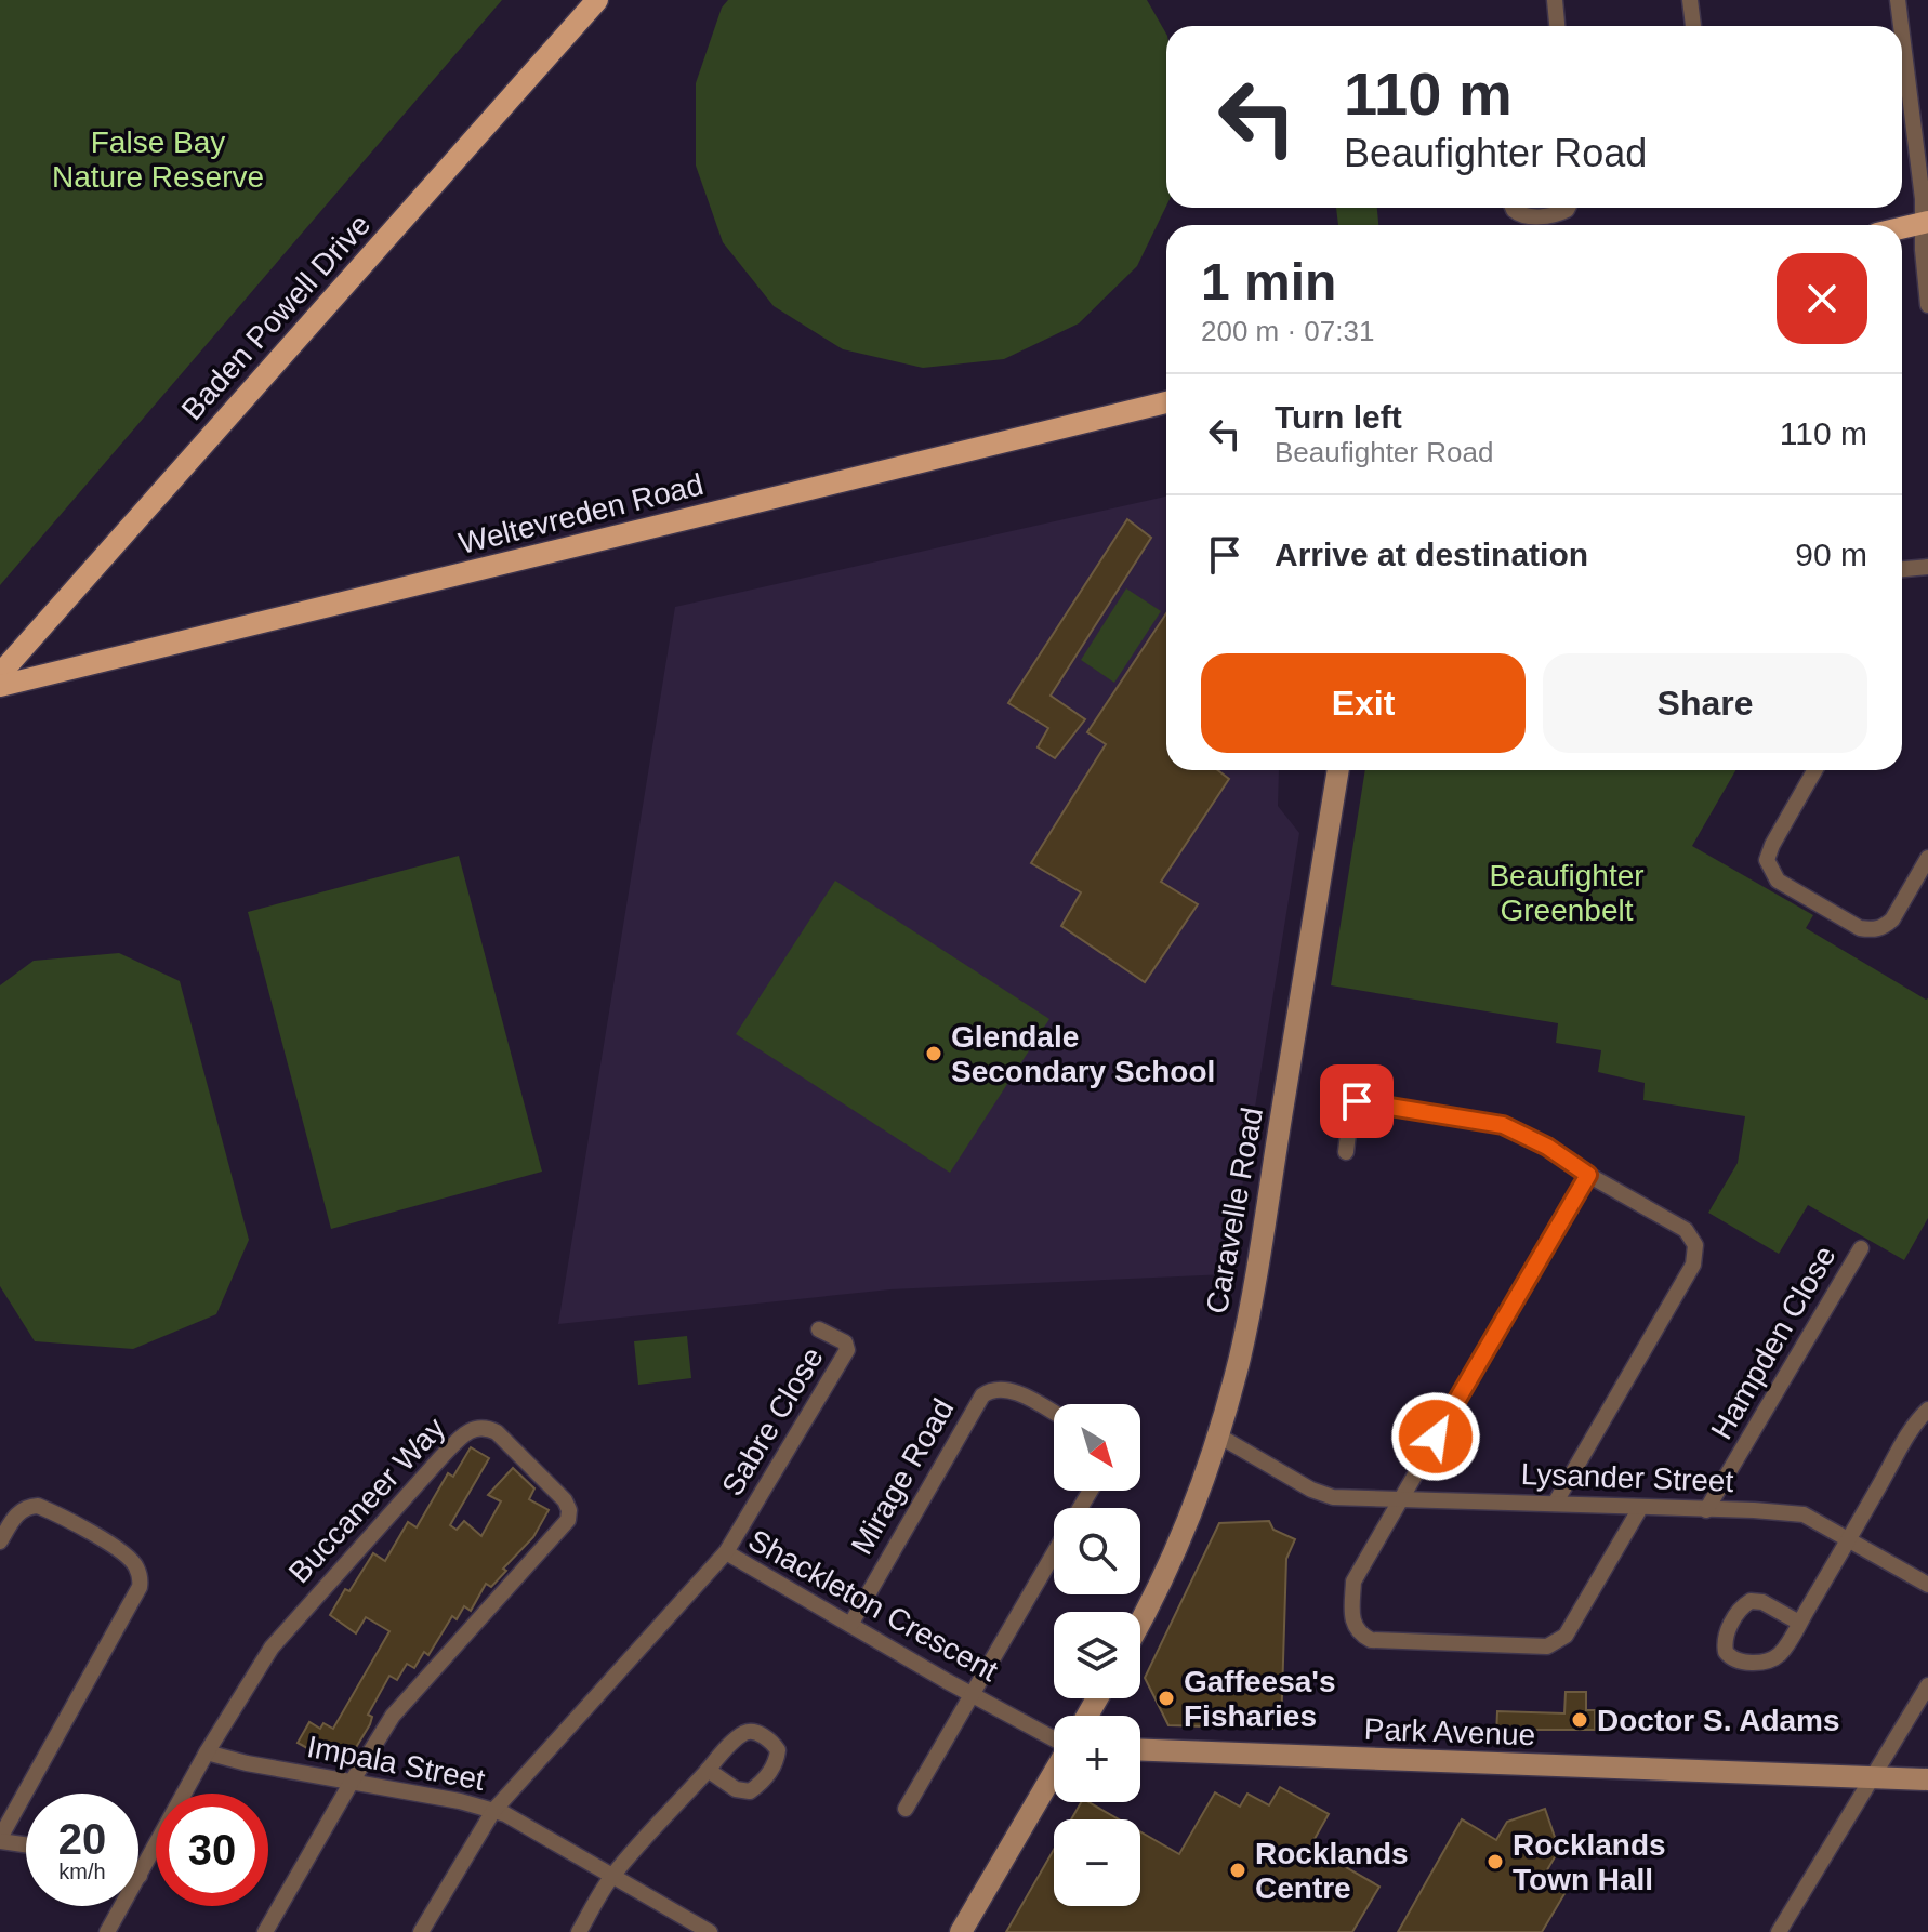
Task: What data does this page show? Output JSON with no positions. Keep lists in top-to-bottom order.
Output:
{
  "streets": {
    "main road": ["Baden Powell Drive", "Weltevreden Road"],
    "street": [
      "Caravelle Road",
      "Hampden Close",
      "Sabre Close",
      "Mirage Road",
      "Lysander Street",
      "Buccaneer Way",
      "Shackleton Crescent",
      "Park Avenue",
      "Impala Street"
    ]
  },
  "crossings": [
    ["Caravelle Road", "Lysander Street"],
    ["Hampden Close", "Lysander Street"],
    ["Sabre Close", "Shackleton Crescent"],
    ["Mirage Road", "Shackleton Crescent"],
    ["Buccaneer Way", "Impala Street"],
    ["Shackleton Crescent", "Impala Street"]
  ],
  "parks": ["False Bay Nature Reserve", "Beaufighter Greenbelt"],
  "places": [
    "Glendale Secondary School",
    "Gaffeesa's Fisharies",
    "Doctor S. Adams",
    "Rocklands Town Hall",
    "Rocklands Centre"
  ],
  "north": "bottom right",
  "page": {
    "turn": ["110 m", "Beaufighter Road"],
    "heading": ["1 min", "200 m · 07:31"],
    "list": [
      {
        "name": "Turn left",
        "note": "Beaufighter Road",
        "value": "110 m"
      },
      {
        "name": "Arrive at destination",
        "value": "90 m"
      }
    ],
    "buttons": ["Exit", "Share"],
    "map_buttons": ["+", "−"],
    "speed": "20 km/h",
    "limit": "30"
  }
}
